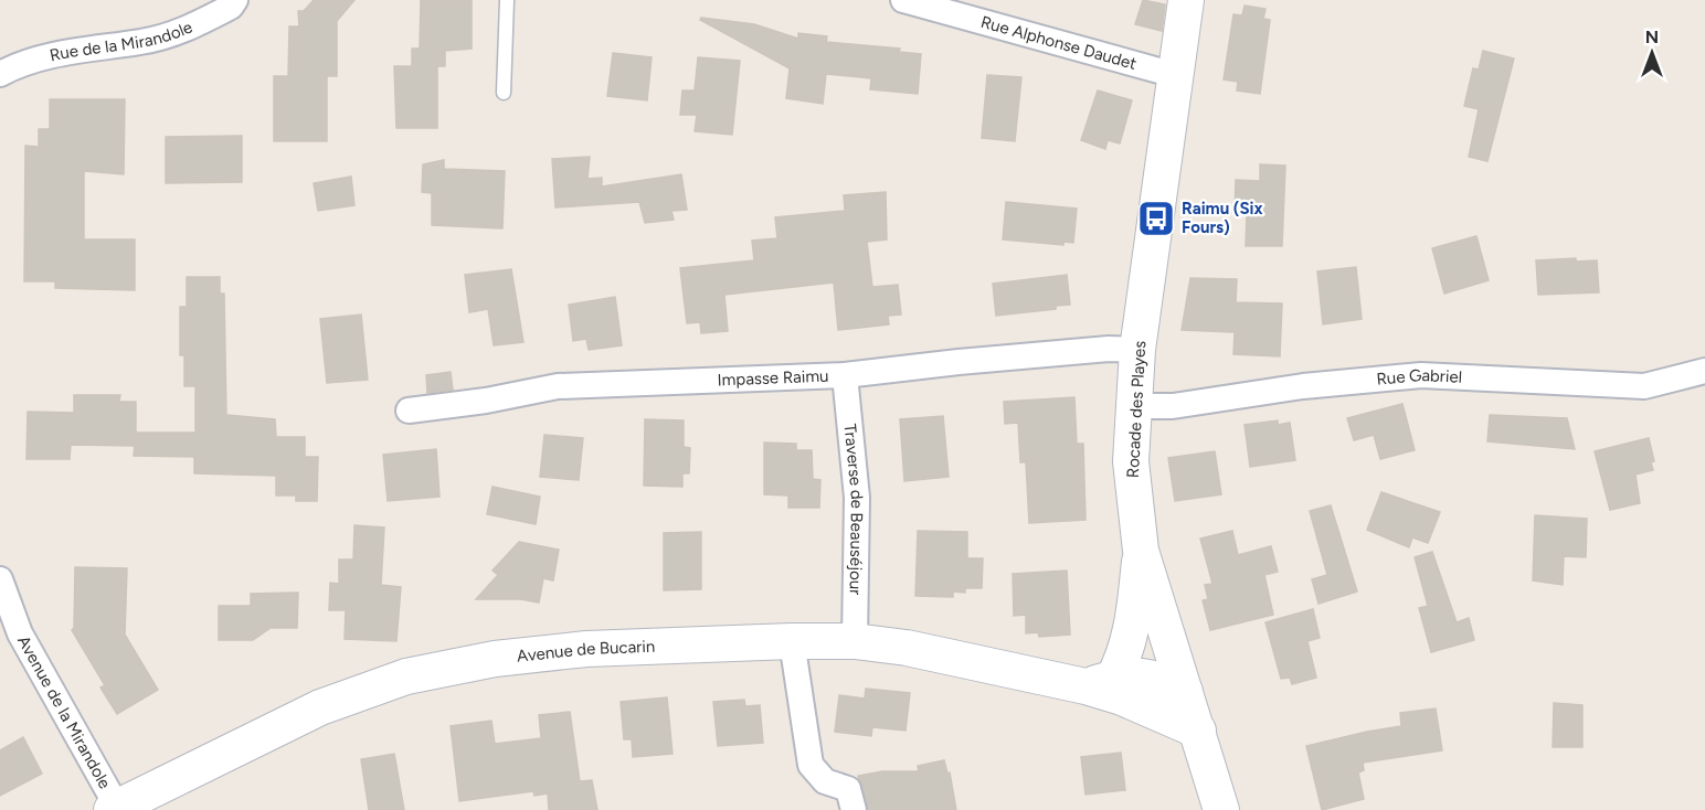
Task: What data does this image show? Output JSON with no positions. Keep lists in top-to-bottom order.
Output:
{
  "streets": {
    "street": [
      "Rue de la Mirandole",
      "Rue Alphonse Daudet",
      "Impasse Raimu",
      "Rue Gabriel",
      "Rocade des Playes",
      "Traverse de Beauséjour",
      "Avenue de Bucarin",
      "Avenue de la Mirandole"
    ]
  },
  "crossings": [
    ["Rue Alphonse Daudet", "Rocade des Playes"],
    ["Impasse Raimu", "Rocade des Playes"],
    ["Impasse Raimu", "Traverse de Beauséjour"],
    ["Rue Gabriel", "Rocade des Playes"],
    ["Rocade des Playes", "Avenue de Bucarin"],
    ["Traverse de Beauséjour", "Avenue de Bucarin"],
    ["Avenue de Bucarin", "Avenue de la Mirandole"]
  ],
  "places": {
    "bus stop": ["Raimu (Six Fours)"]
  },
  "north": "top"
}
